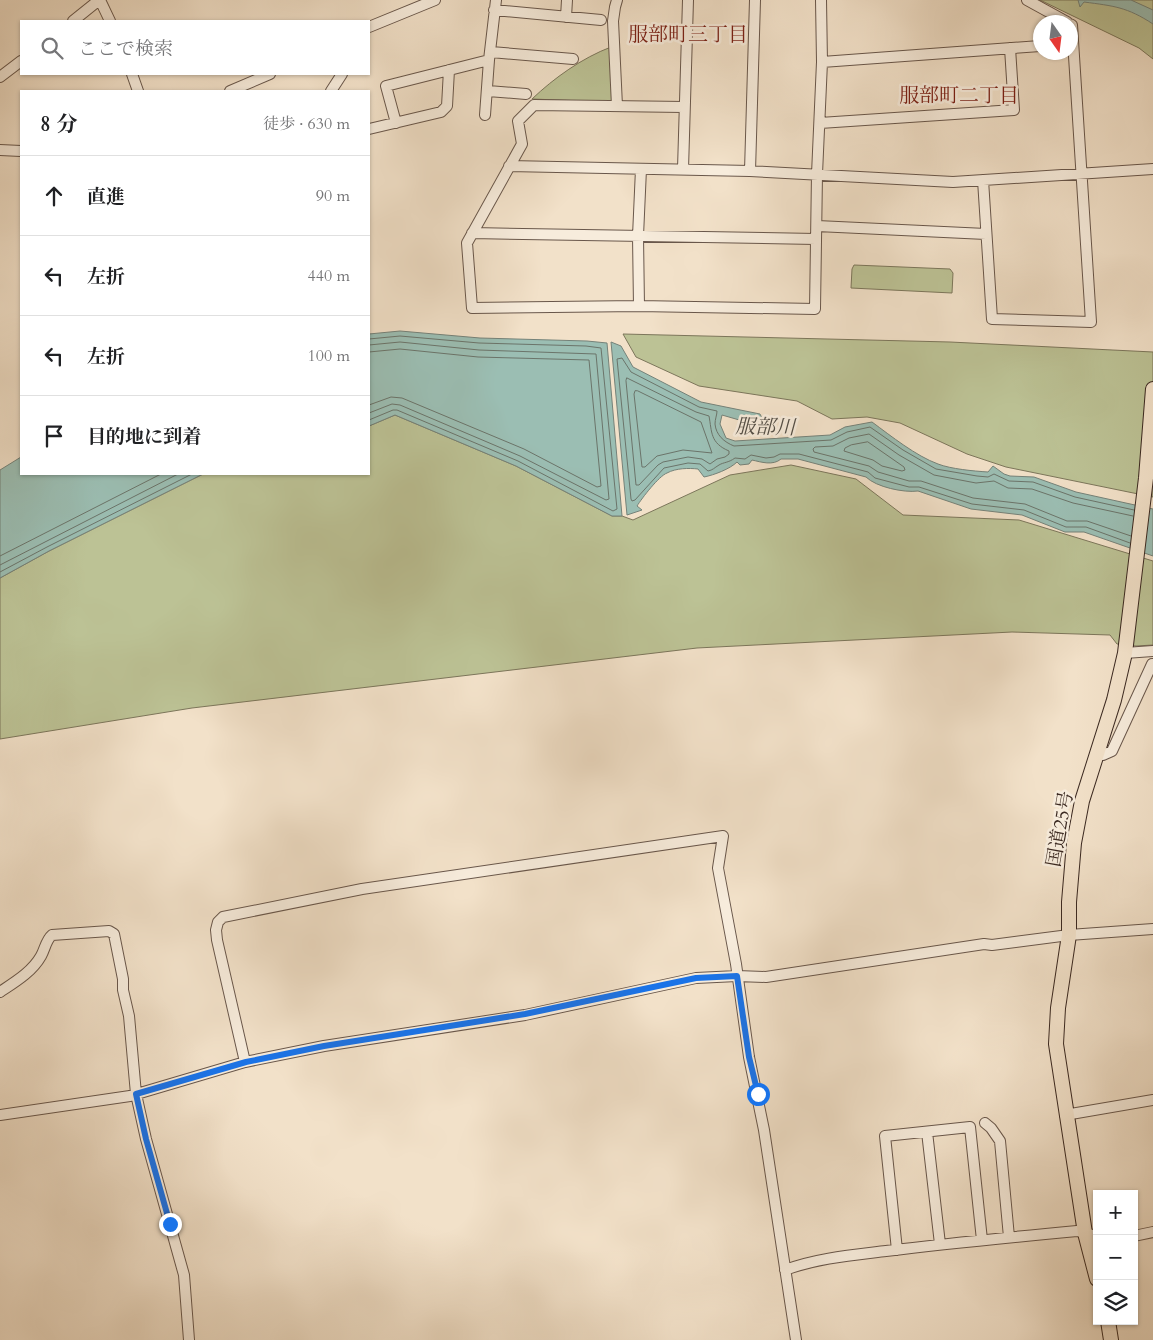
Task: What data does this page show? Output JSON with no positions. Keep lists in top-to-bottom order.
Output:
{
  "streets": {
    "highway": ["国道25号"]
  },
  "districts": ["服部町三丁目", "服部町二丁目"],
  "water": ["服部川"],
  "north": "bottom",
  "page": {
    "search": "ここで検索",
    "heading": ["8 分", "徒歩 · 630 m"],
    "list": [
      ["直進", "90 m"],
      ["左折", "440 m"],
      ["左折", "100 m"],
      "目的地に到着"
    ],
    "map_buttons": ["+", "−"]
  }
}
